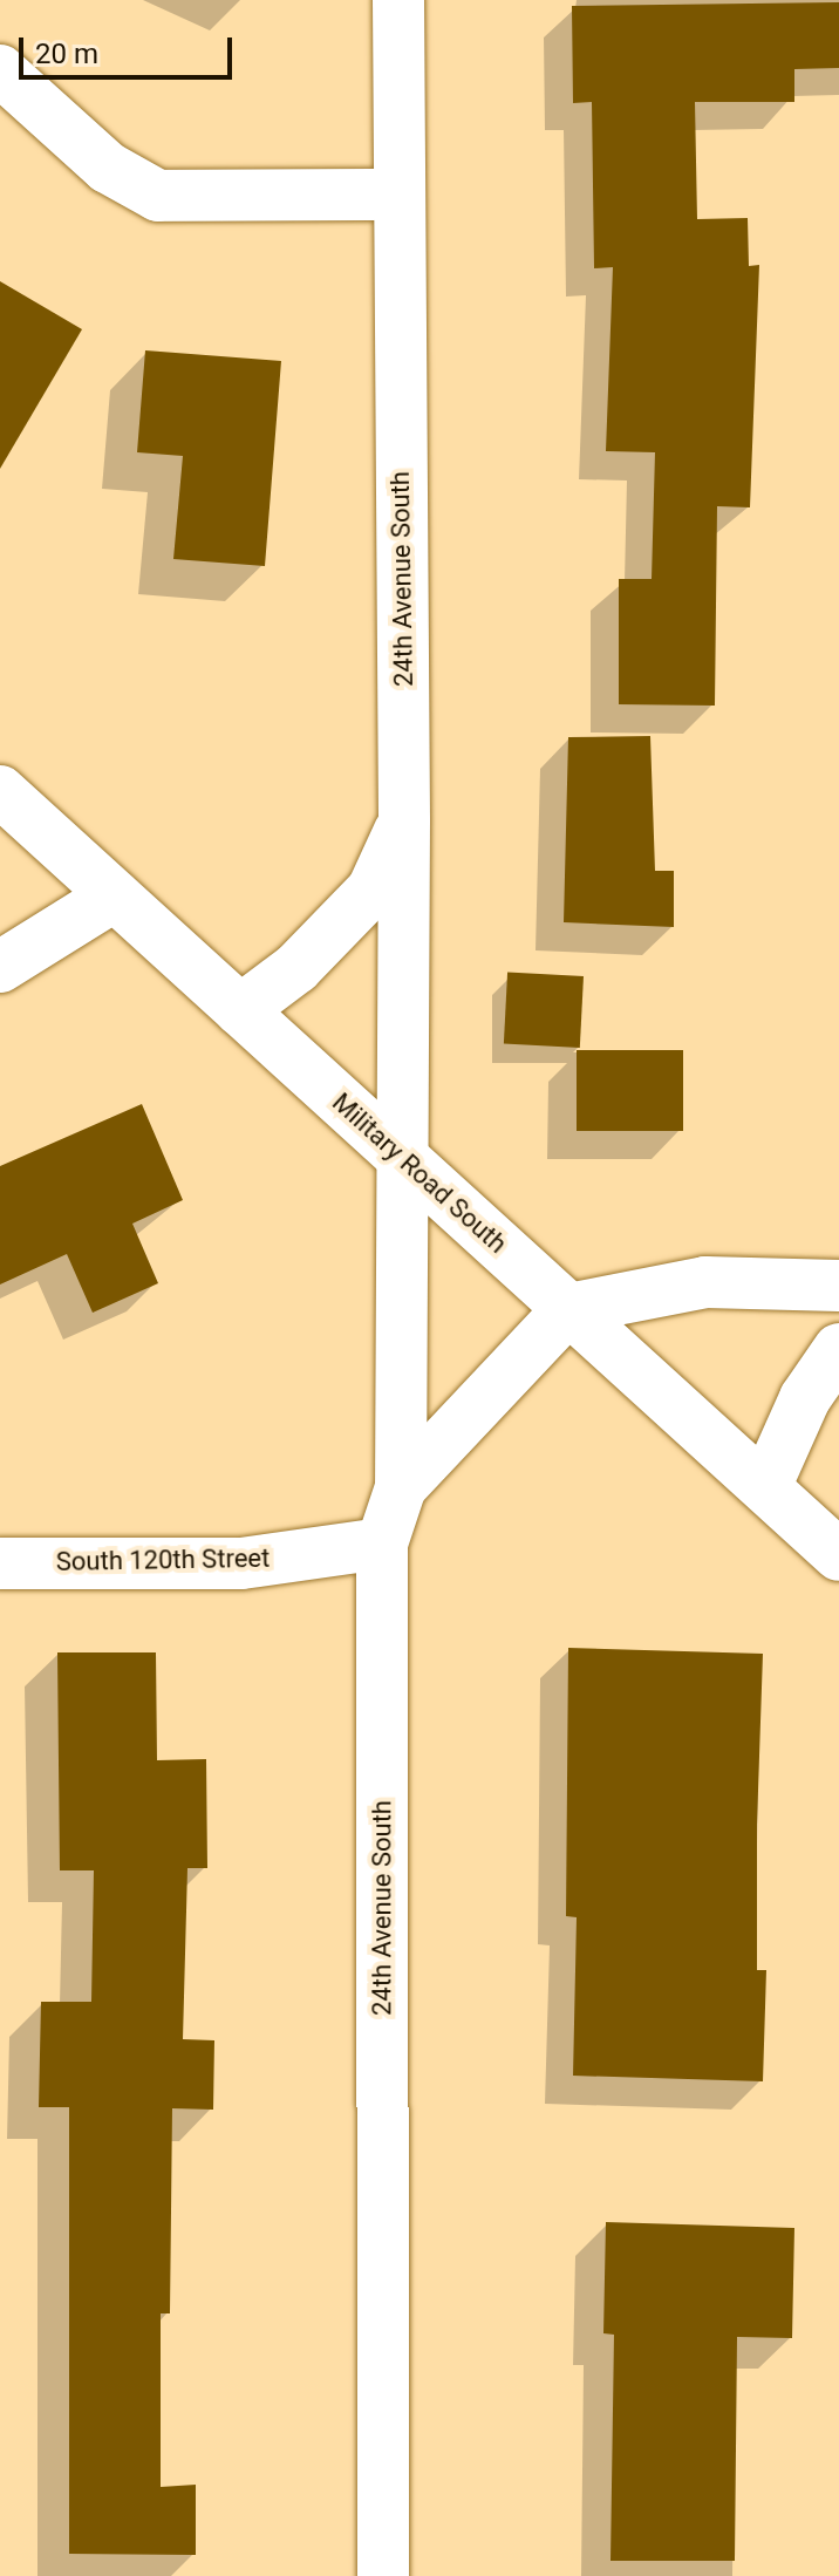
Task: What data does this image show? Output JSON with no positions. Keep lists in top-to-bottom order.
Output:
{
  "streets": {
    "street": ["24th Avenue South", "Military Road South", "South 120th Street"]
  },
  "crossings": [
    ["24th Avenue South", "Military Road South"],
    ["24th Avenue South", "South 120th Street"]
  ],
  "scale_bar": "20 m"
}
